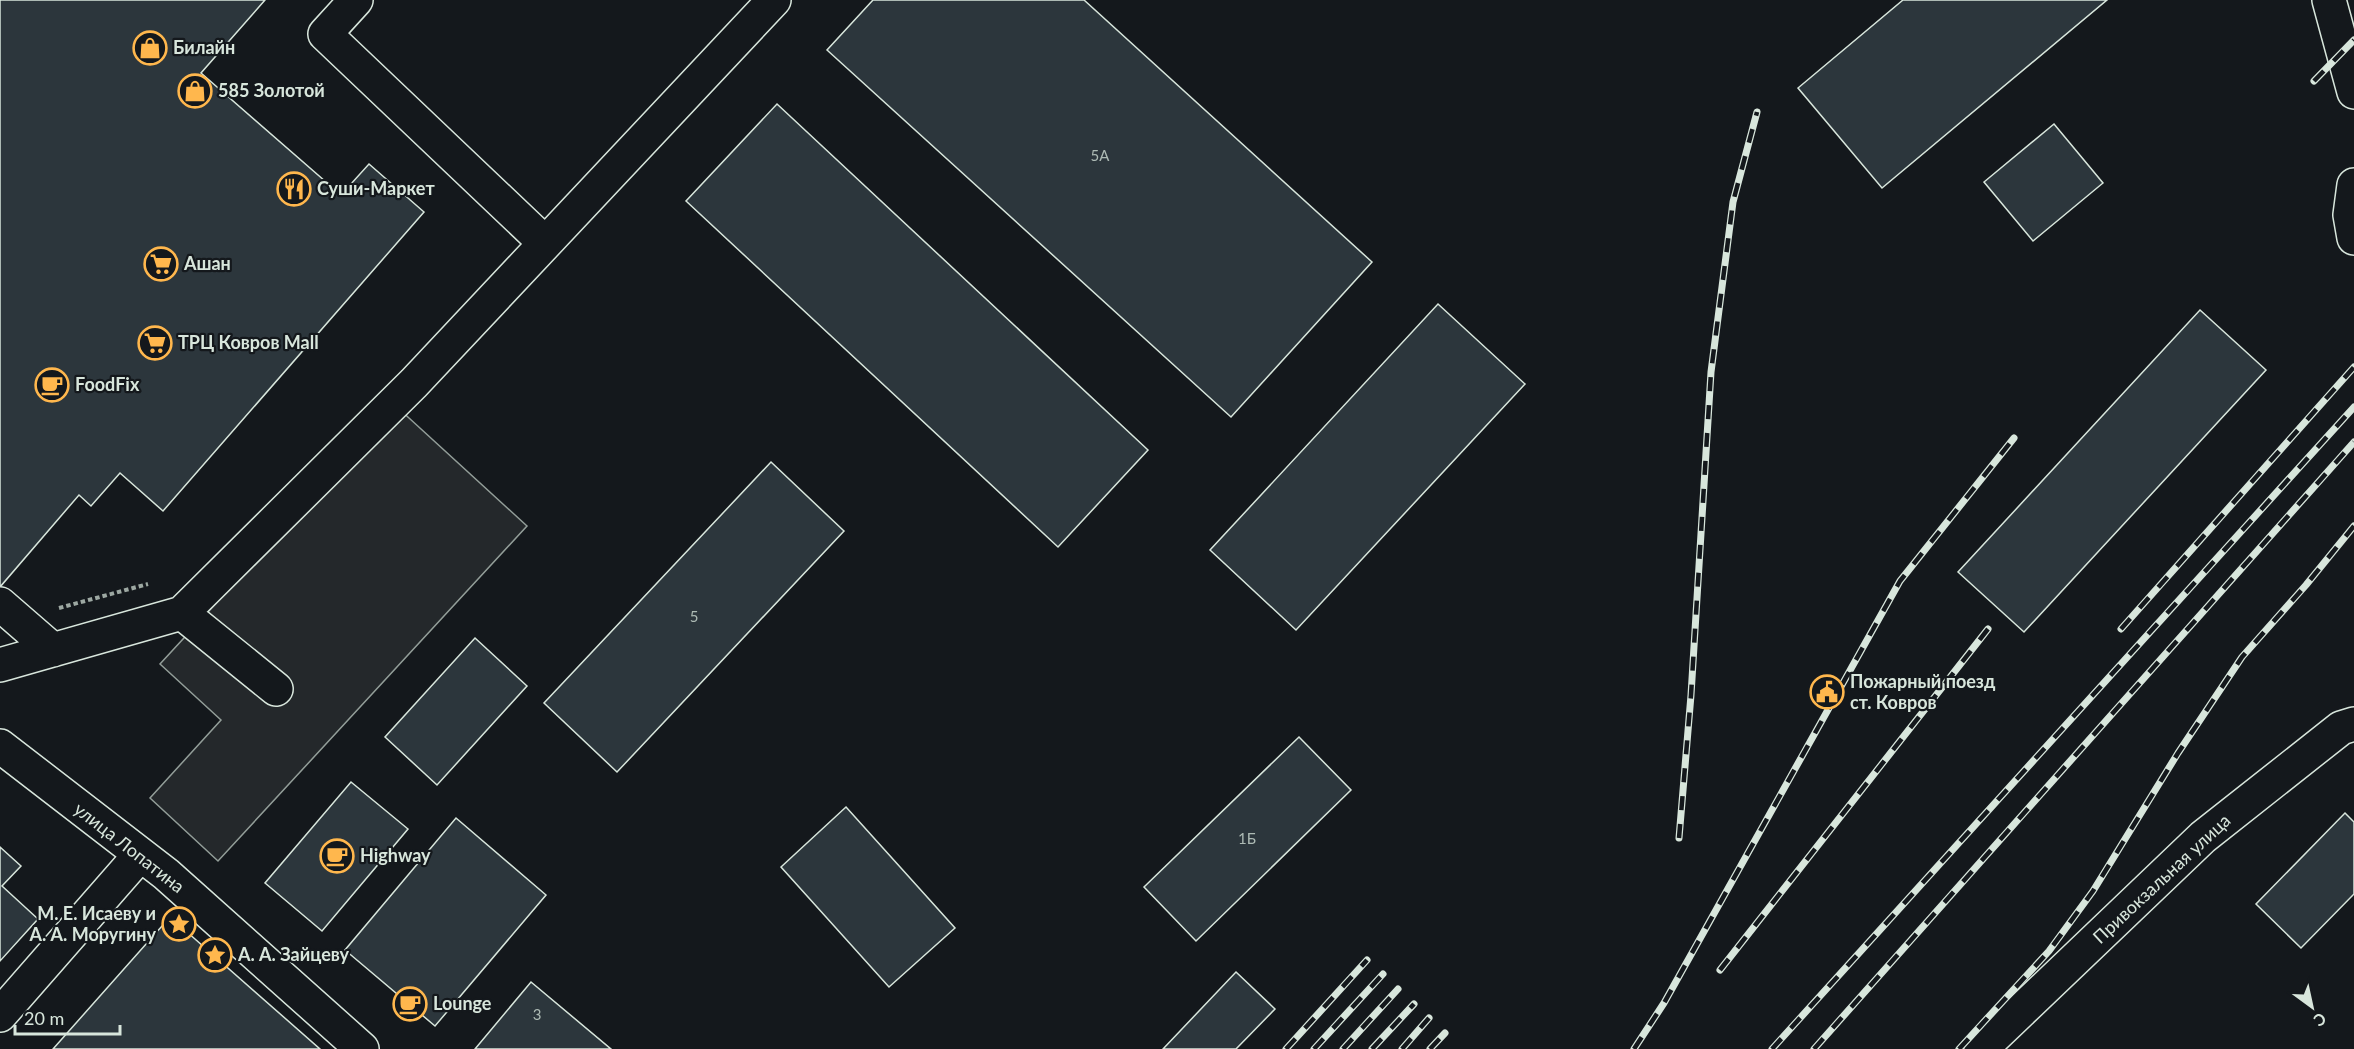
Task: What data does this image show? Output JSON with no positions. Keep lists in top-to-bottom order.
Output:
{
  "streets": {
    "street": ["улица Лопатина", "Привокзальная улица"]
  },
  "places": {
    "shop": ["Билайн", "585 Золотой"],
    "restaurant": ["Суши-Маркет"],
    "supermarket": ["Ашан", "ТРЦ Ковров Mall"],
    "cafe": ["FoodFix", "Highway", "Lounge"],
    "public building": ["Пожарный поезд ст. Ковров"],
    "place": ["М. Е. Исаеву и А. А. Моругину", "А. А. Зайцеву"]
  },
  "house_numbers": [
    "5А",
    "5",
    "1Б",
    "3"
  ],
  "scale_bar": "20 m",
  "north": "bottom right"
}
